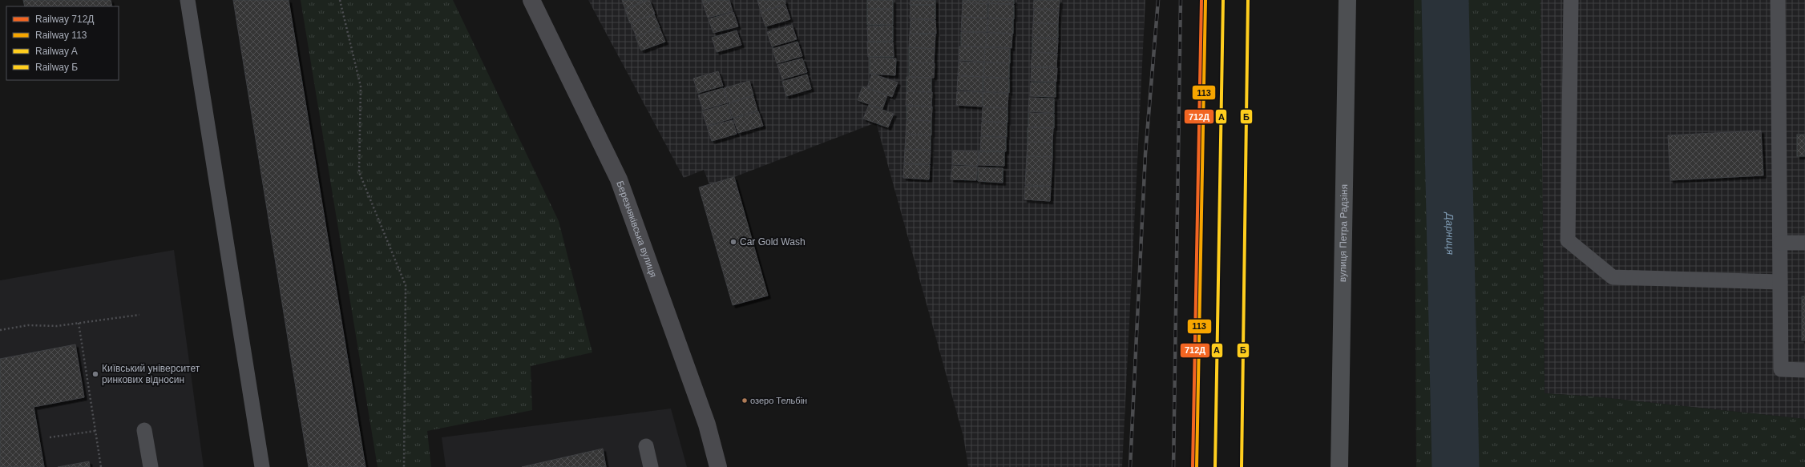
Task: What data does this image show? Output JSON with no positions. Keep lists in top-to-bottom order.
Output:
{
  "streets": {
    "main road": ["вулиця Петра Радзіня"],
    "street": ["Березняківська вулиця"]
  },
  "water": ["Дарниця"],
  "places": ["Car Gold Wash", "Київський університет ринкових відносин", "озеро Тельбін"],
  "lines": [
    "rail line 712Д",
    "rail line 113",
    "rail line A",
    "rail line Б"
  ],
  "legend": [
    "Railway 712Д",
    "Railway 113",
    "Railway A",
    "Railway Б"
  ]
}
